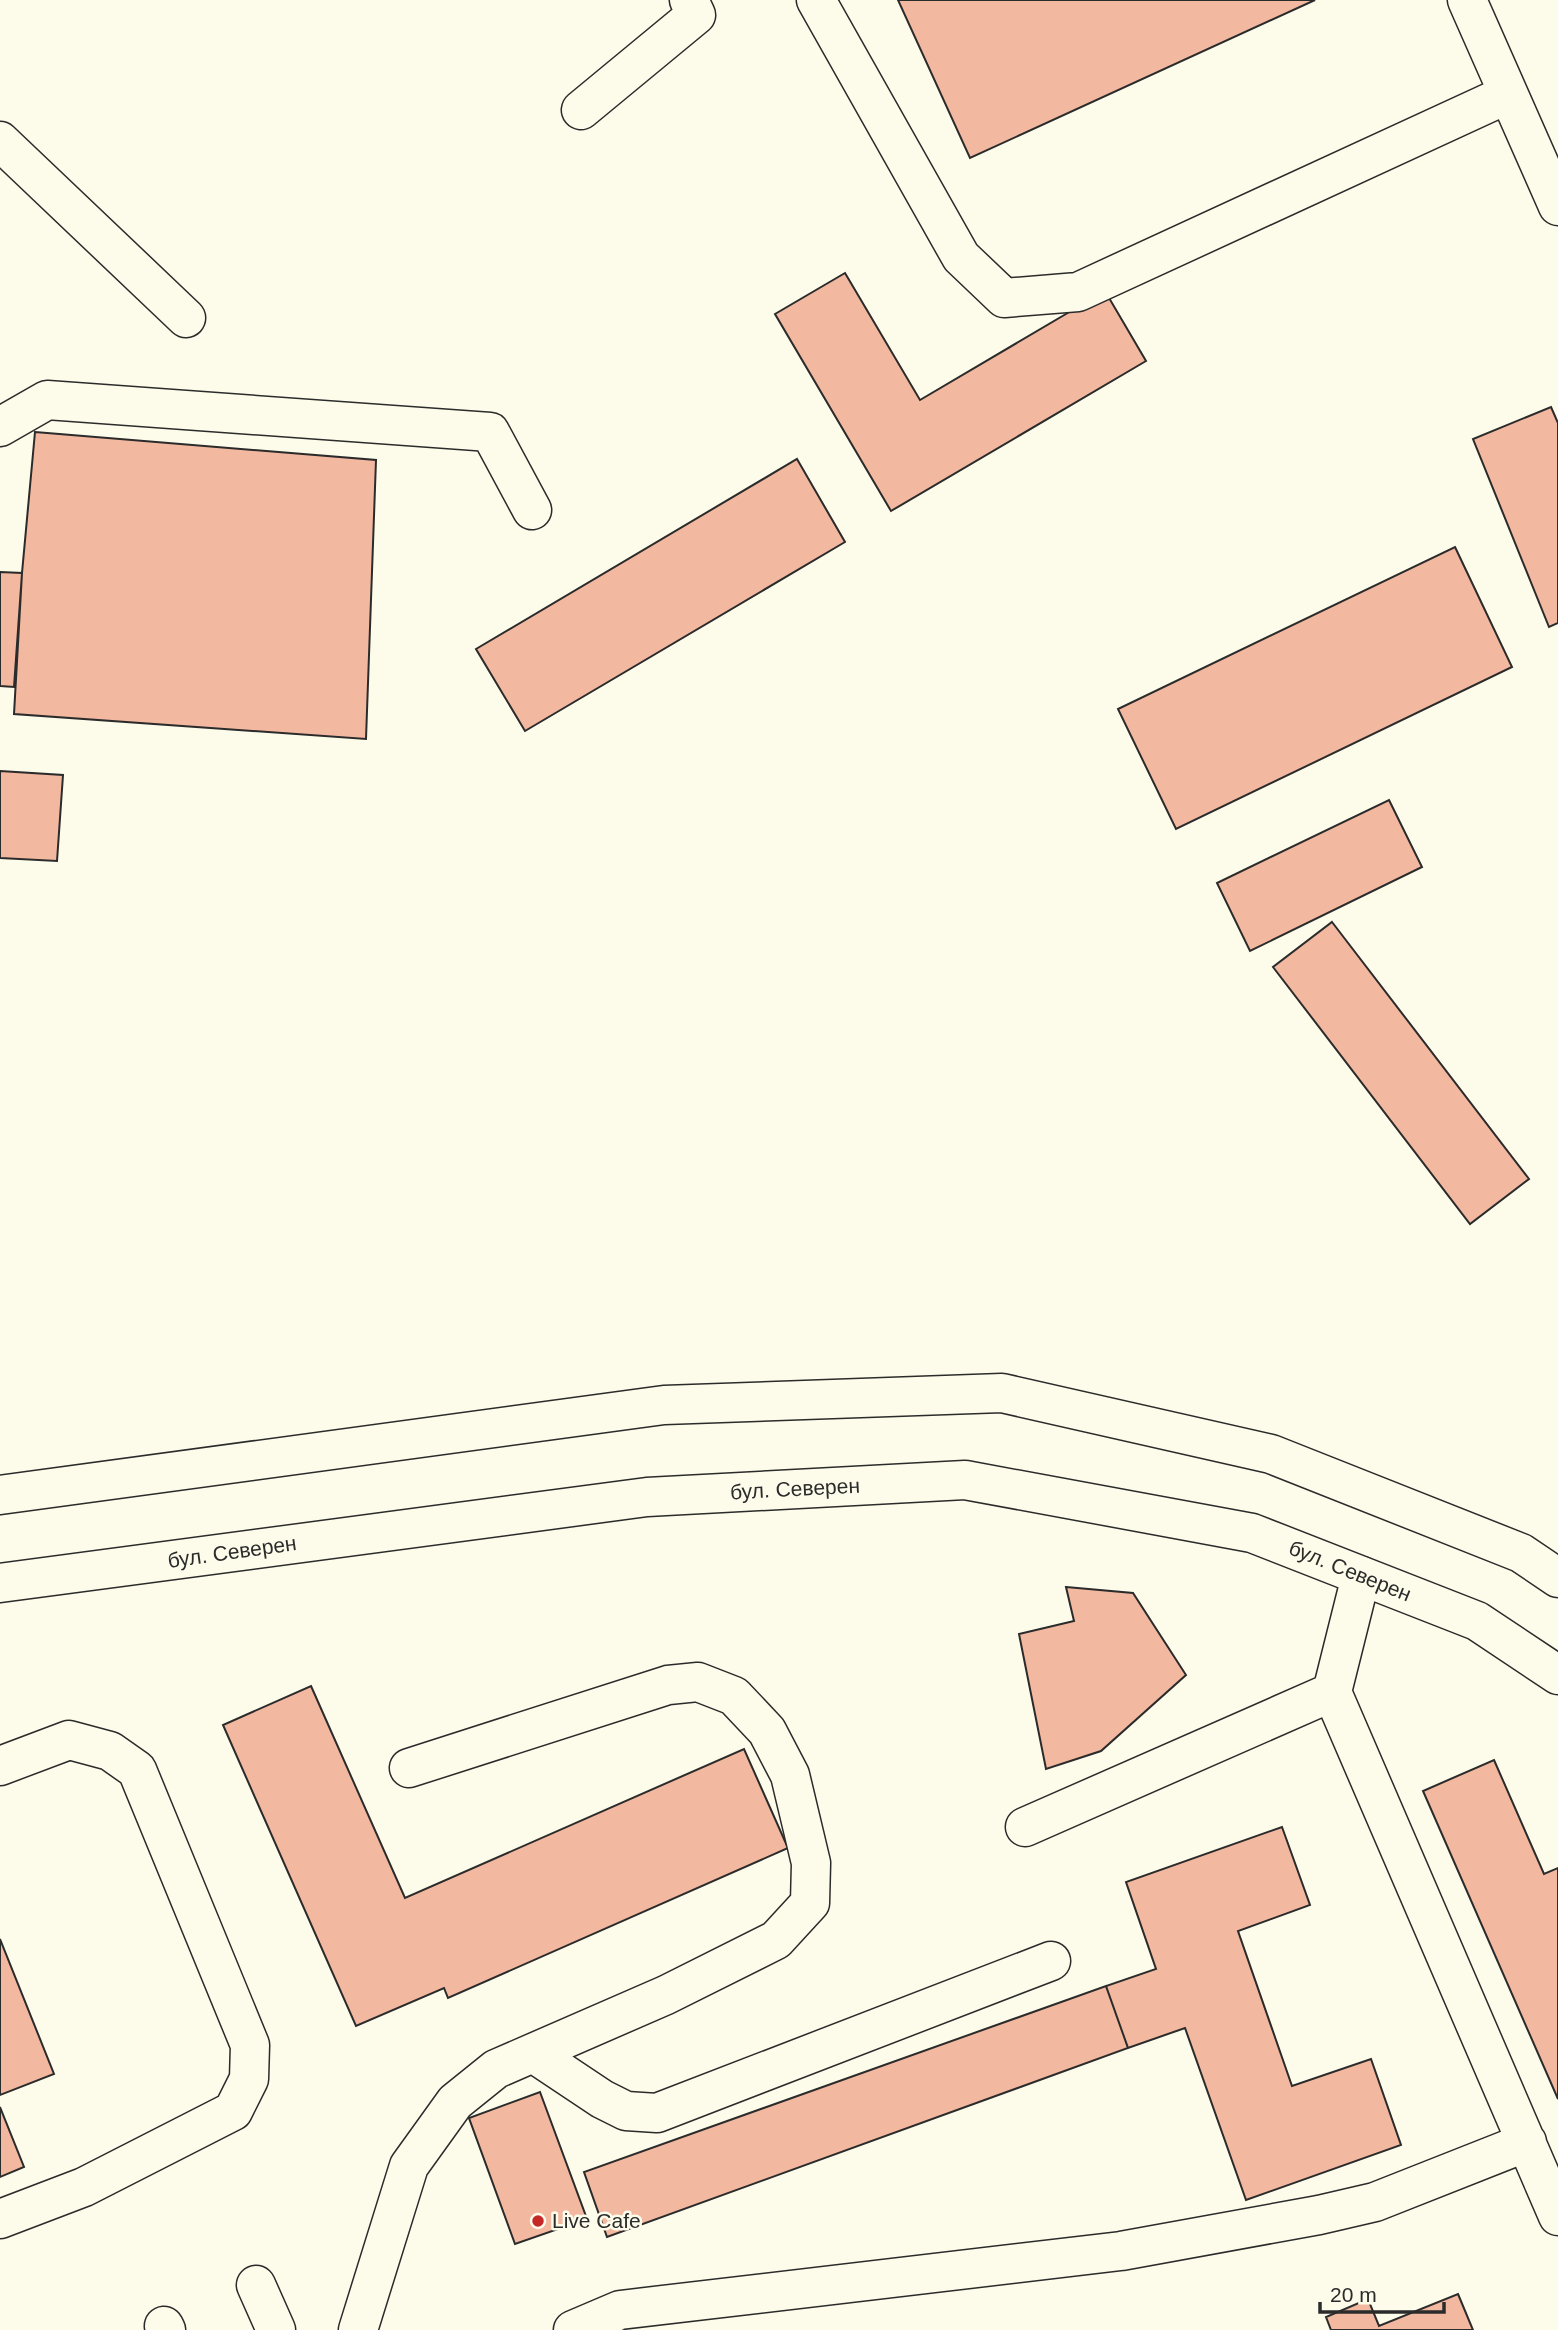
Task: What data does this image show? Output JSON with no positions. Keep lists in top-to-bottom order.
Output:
{
  "streets": {
    "main road": ["бул. Северен"]
  },
  "places": ["Live Cafe"],
  "scale_bar": "20 m"
}
